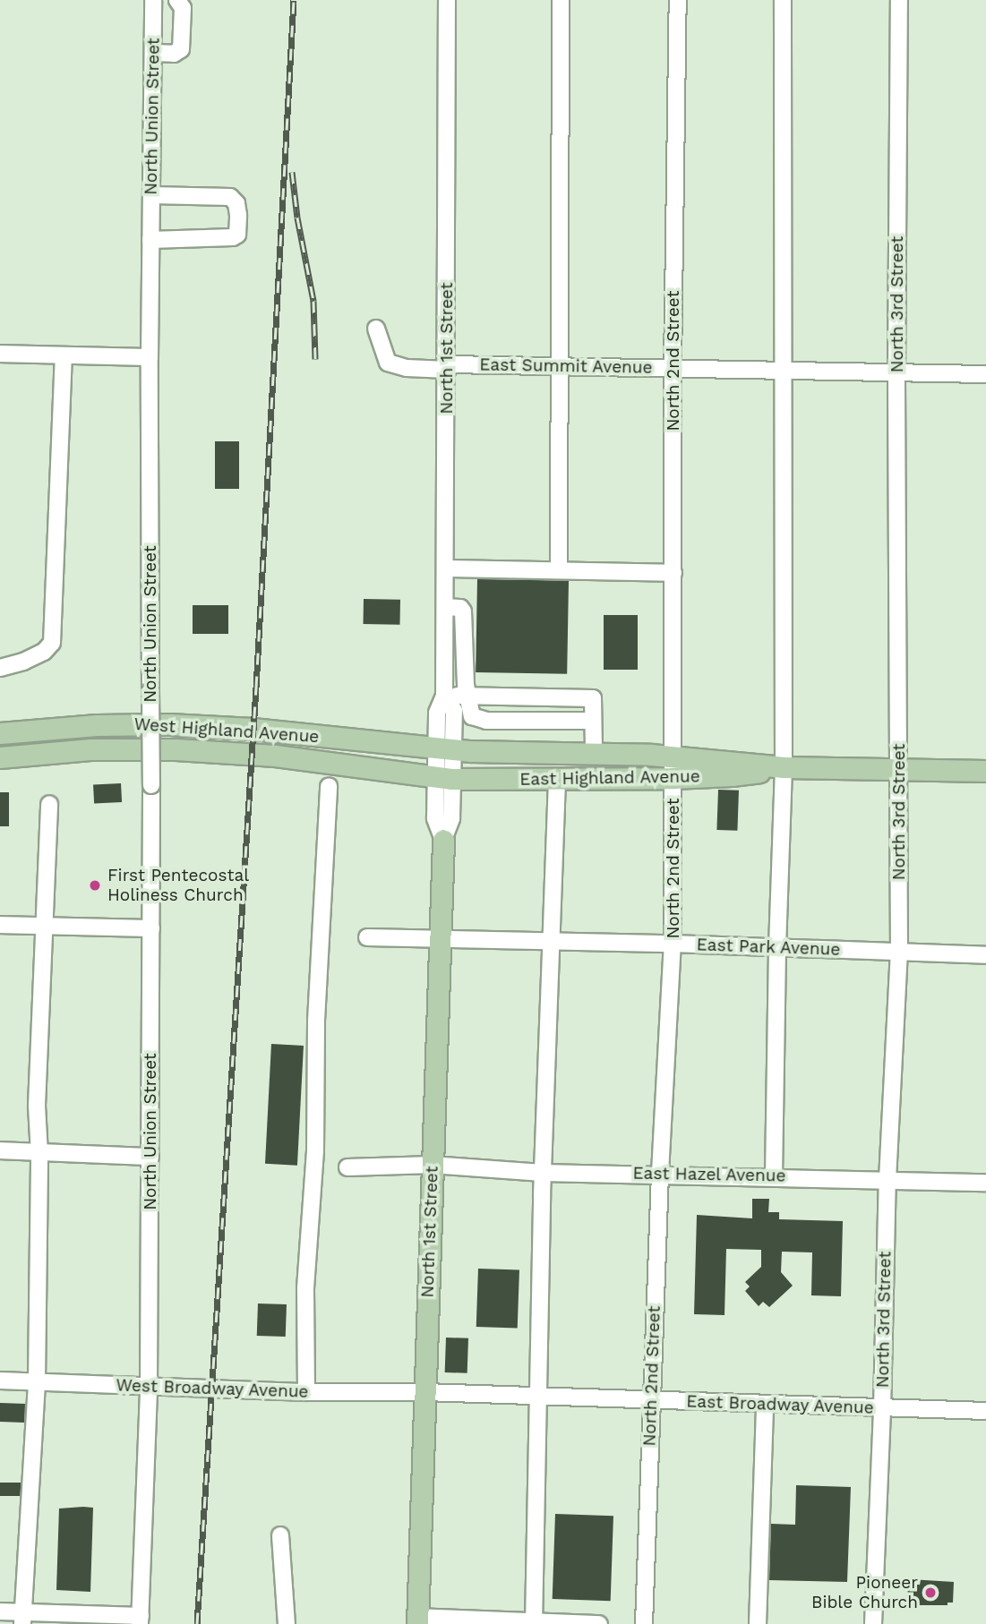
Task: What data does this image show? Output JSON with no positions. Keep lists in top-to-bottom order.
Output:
{
  "streets": {
    "main road": ["North 1st Street", "West Highland Avenue", "East Highland Avenue"],
    "street": [
      "North Union Street",
      "North 3rd Street",
      "North 2nd Street",
      "East Summit Avenue",
      "East Park Avenue",
      "East Hazel Avenue",
      "West Broadway Avenue",
      "East Broadway Avenue"
    ]
  },
  "crossings": [
    ["North Union Street", "West Broadway Avenue"],
    ["North 3rd Street", "East Summit Avenue"],
    ["North 3rd Street", "East Highland Avenue"],
    ["North 3rd Street", "East Park Avenue"],
    ["North 3rd Street", "East Hazel Avenue"],
    ["North 3rd Street", "East Broadway Avenue"],
    ["North 1st Street", "East Summit Avenue"],
    ["North 1st Street", "West Highland Avenue"],
    ["North 1st Street", "East Highland Avenue"],
    ["North 1st Street", "East Park Avenue"],
    ["North 1st Street", "East Hazel Avenue"],
    ["North 1st Street", "West Broadway Avenue"],
    ["North 1st Street", "East Broadway Avenue"],
    ["North 2nd Street", "East Summit Avenue"],
    ["North 2nd Street", "East Highland Avenue"],
    ["North 2nd Street", "East Park Avenue"],
    ["North 2nd Street", "East Hazel Avenue"],
    ["North 2nd Street", "East Broadway Avenue"],
    ["West Highland Avenue", "East Highland Avenue"],
    ["West Broadway Avenue", "East Broadway Avenue"]
  ],
  "places": ["First Pentecostal Holiness Church", "Pioneer Bible Church"]
}
